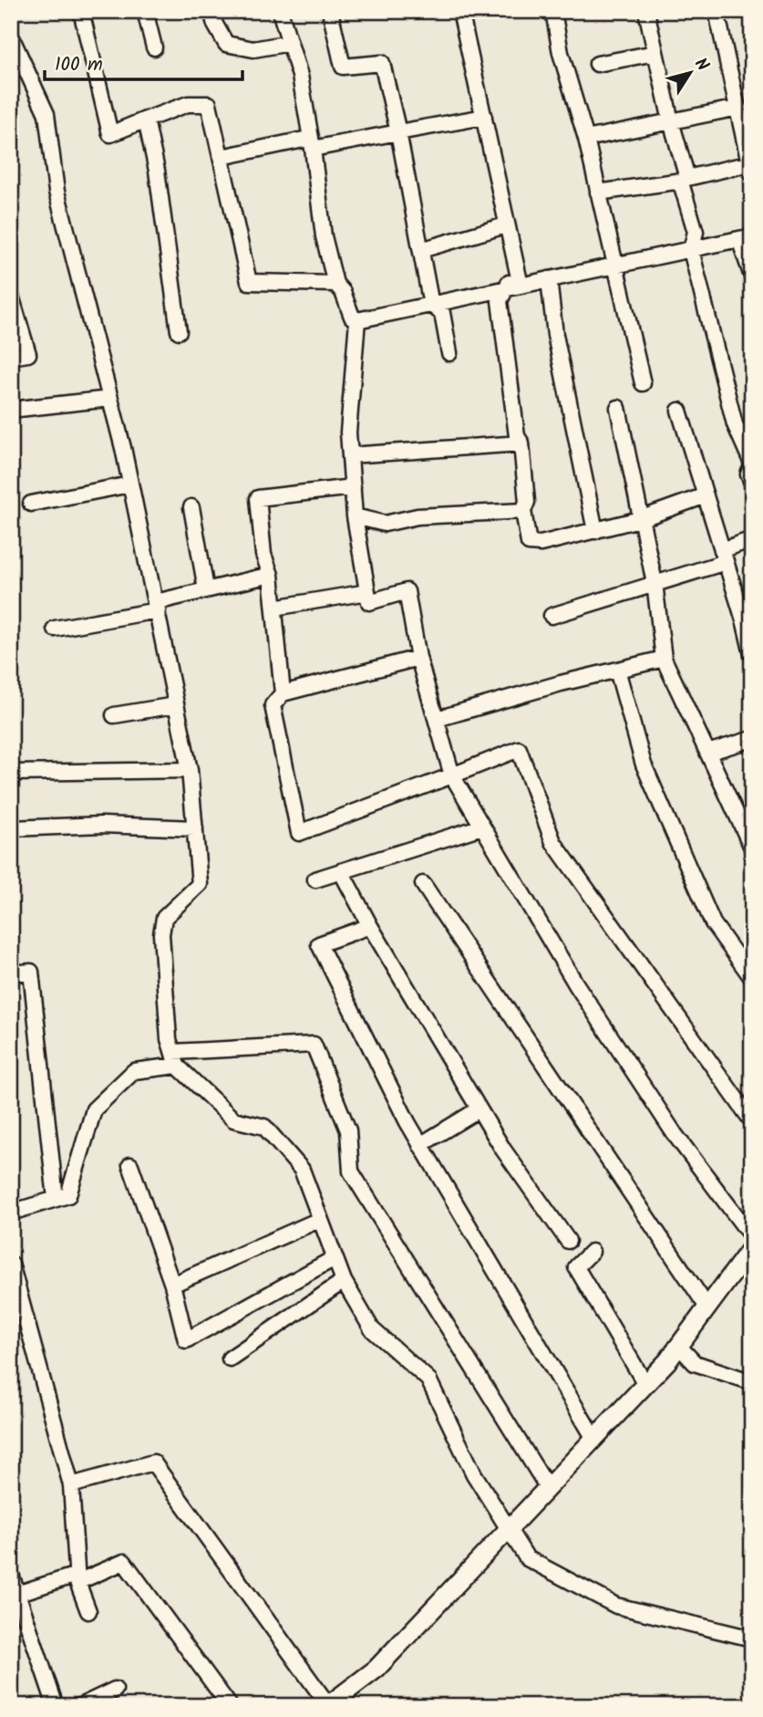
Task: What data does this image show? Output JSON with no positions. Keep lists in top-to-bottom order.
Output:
{
  "scale_bar": "100 m",
  "north": "top right"
}
